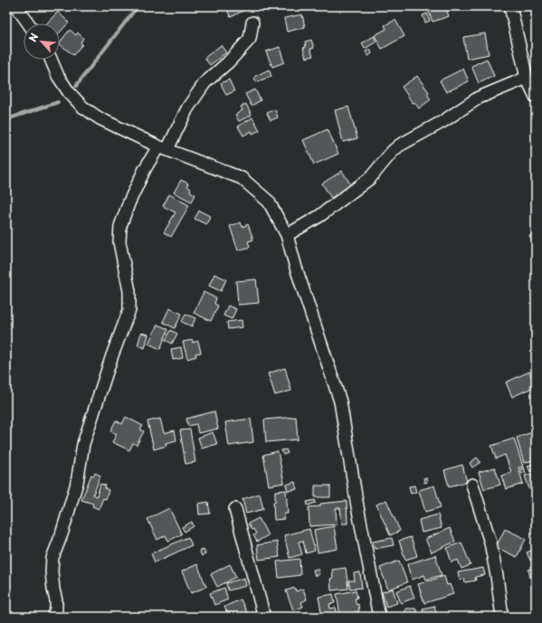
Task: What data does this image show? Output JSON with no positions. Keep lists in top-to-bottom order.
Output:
{
  "north": "top left"
}
